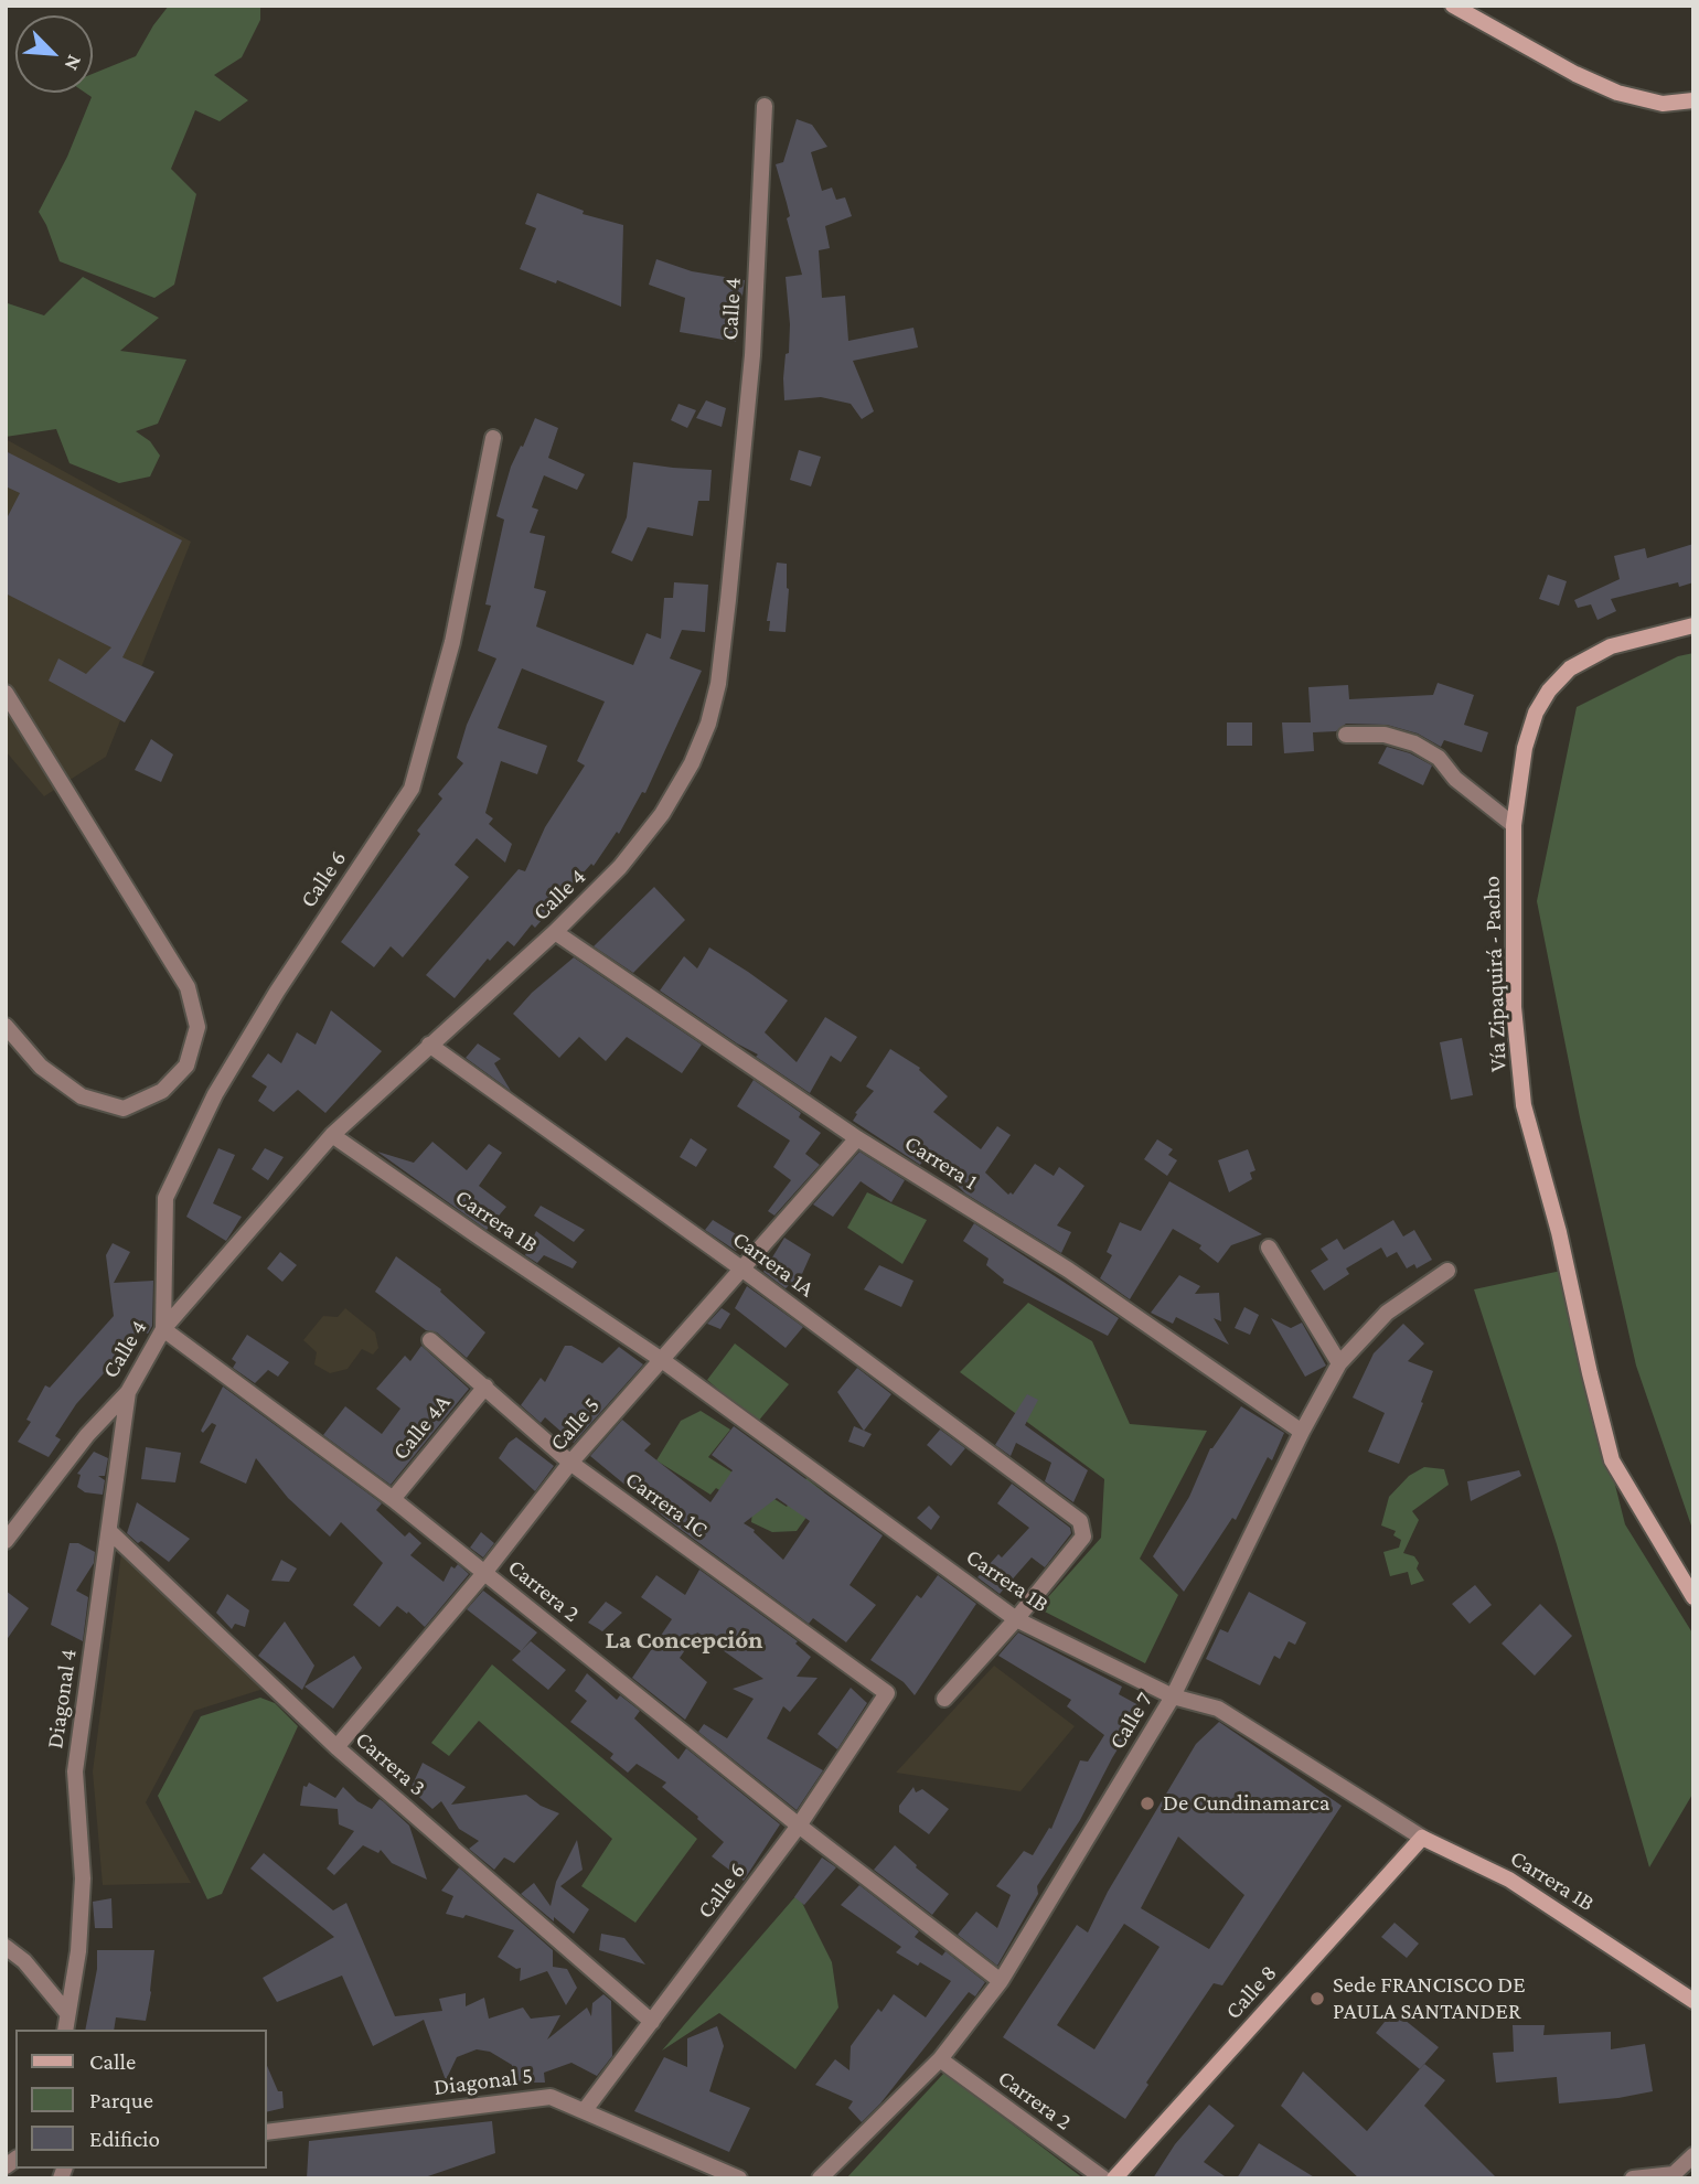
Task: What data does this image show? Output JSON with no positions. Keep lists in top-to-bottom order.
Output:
{
  "streets": {
    "main road": ["Vía Zipaquirá - Pacho", "Carrera 1B", "Calle 8"],
    "street": [
      "Calle 4",
      "Calle 6",
      "Carrera 1",
      "Carrera 1A",
      "Calle 5",
      "Calle 4A",
      "Carrera 1C",
      "Carrera 2",
      "Diagonal 4",
      "Calle 7",
      "Carrera 3",
      "Diagonal 5"
    ]
  },
  "crossings": [
    ["Calle 4", "Calle 6"],
    ["Calle 4", "Carrera 1"],
    ["Calle 4", "Carrera 1B"],
    ["Calle 4", "Carrera 1A"],
    ["Calle 4", "Carrera 2"],
    ["Calle 4", "Diagonal 4"],
    ["Calle 6", "Carrera 1C"],
    ["Calle 6", "Carrera 2"],
    ["Calle 6", "Carrera 3"],
    ["Calle 6", "Diagonal 5"],
    ["Carrera 1", "Calle 5"],
    ["Carrera 1", "Calle 7"],
    ["Carrera 1B", "Carrera 1A"],
    ["Carrera 1B", "Calle 5"],
    ["Carrera 1B", "Calle 7"],
    ["Carrera 1B", "Calle 8"],
    ["Carrera 1A", "Calle 5"],
    ["Calle 5", "Carrera 1C"],
    ["Calle 5", "Carrera 2"],
    ["Calle 5", "Carrera 3"],
    ["Calle 4A", "Carrera 1C"],
    ["Calle 4A", "Carrera 2"],
    ["Carrera 2", "Calle 7"],
    ["Diagonal 4", "Carrera 3"]
  ],
  "districts": ["La Concepción"],
  "places": ["De Cundinamarca", "Sede FRANCISCO DE PAULA SANTANDER"],
  "legend": ["Calle", "Parque", "Edificio"],
  "north": "bottom right"
}
